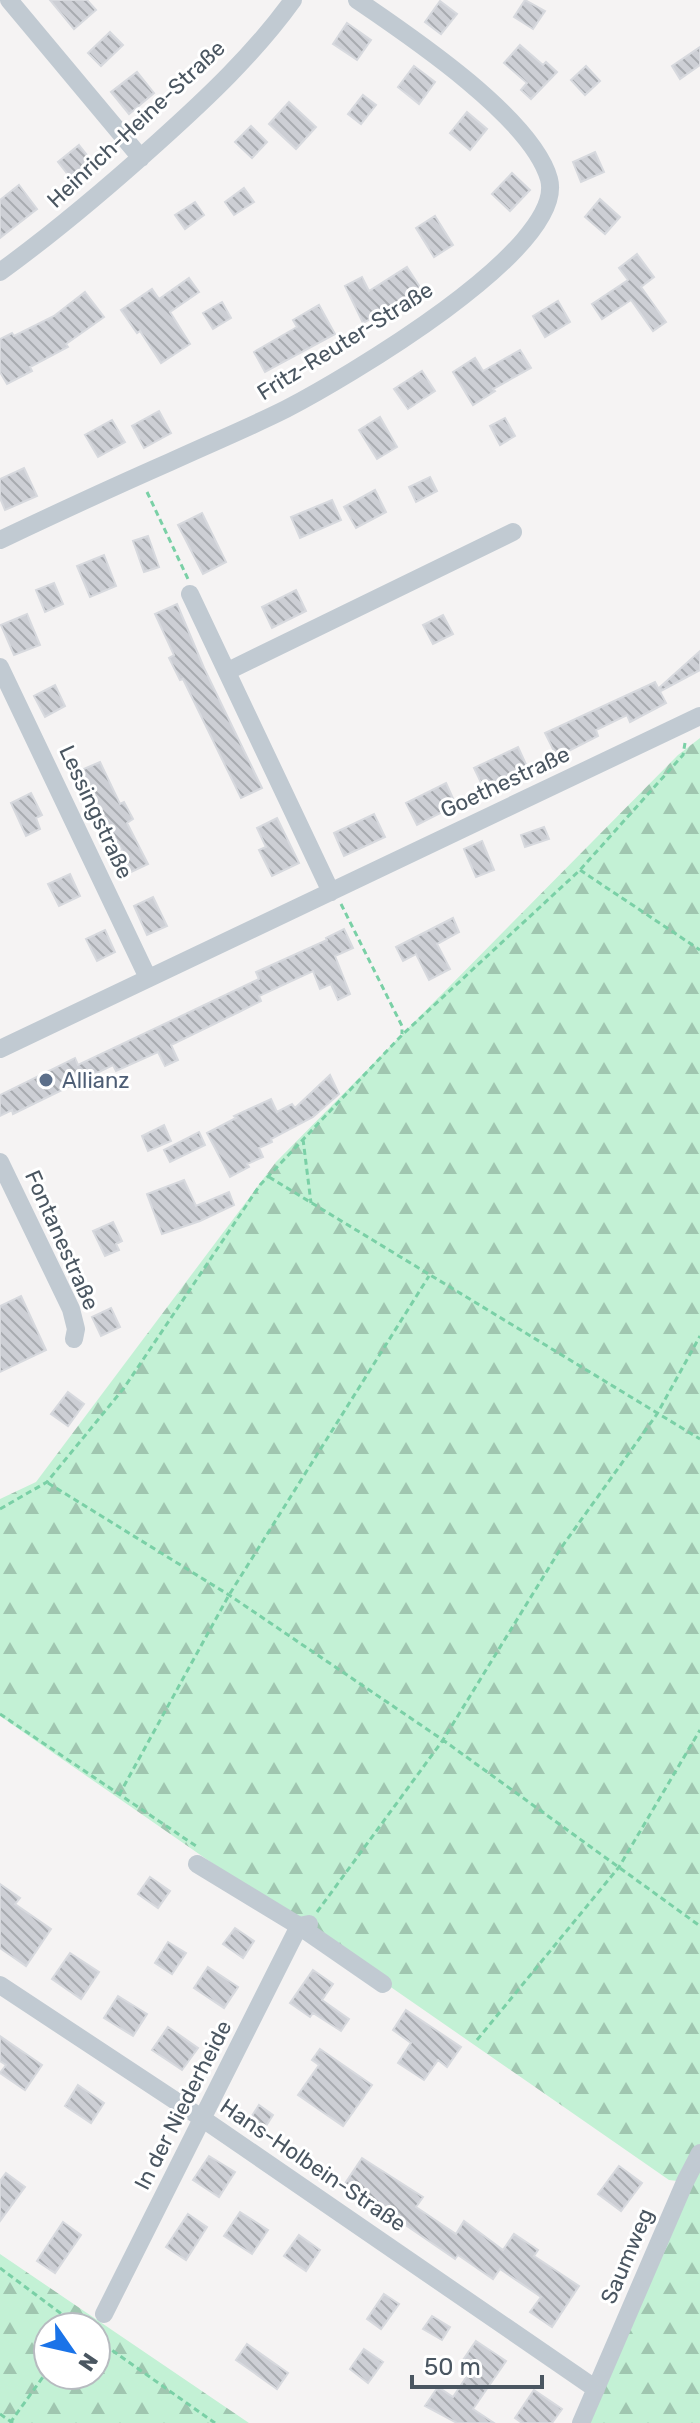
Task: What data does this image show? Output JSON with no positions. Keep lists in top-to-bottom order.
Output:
{
  "streets": {
    "street": [
      "Heinrich-Heine-Straße",
      "Fritz-Reuter-Straße",
      "Goethestraße",
      "Lessingstraße",
      "Fontanestraße",
      "In der Niederheide",
      "Hans-Holbein-Straße",
      "Saumweg"
    ]
  },
  "crossings": [
    ["Goethestraße", "Lessingstraße"],
    ["In der Niederheide", "Hans-Holbein-Straße"],
    ["Hans-Holbein-Straße", "Saumweg"]
  ],
  "places": ["Allianz"],
  "scale_bar": "50 m",
  "north": "bottom right"
}
